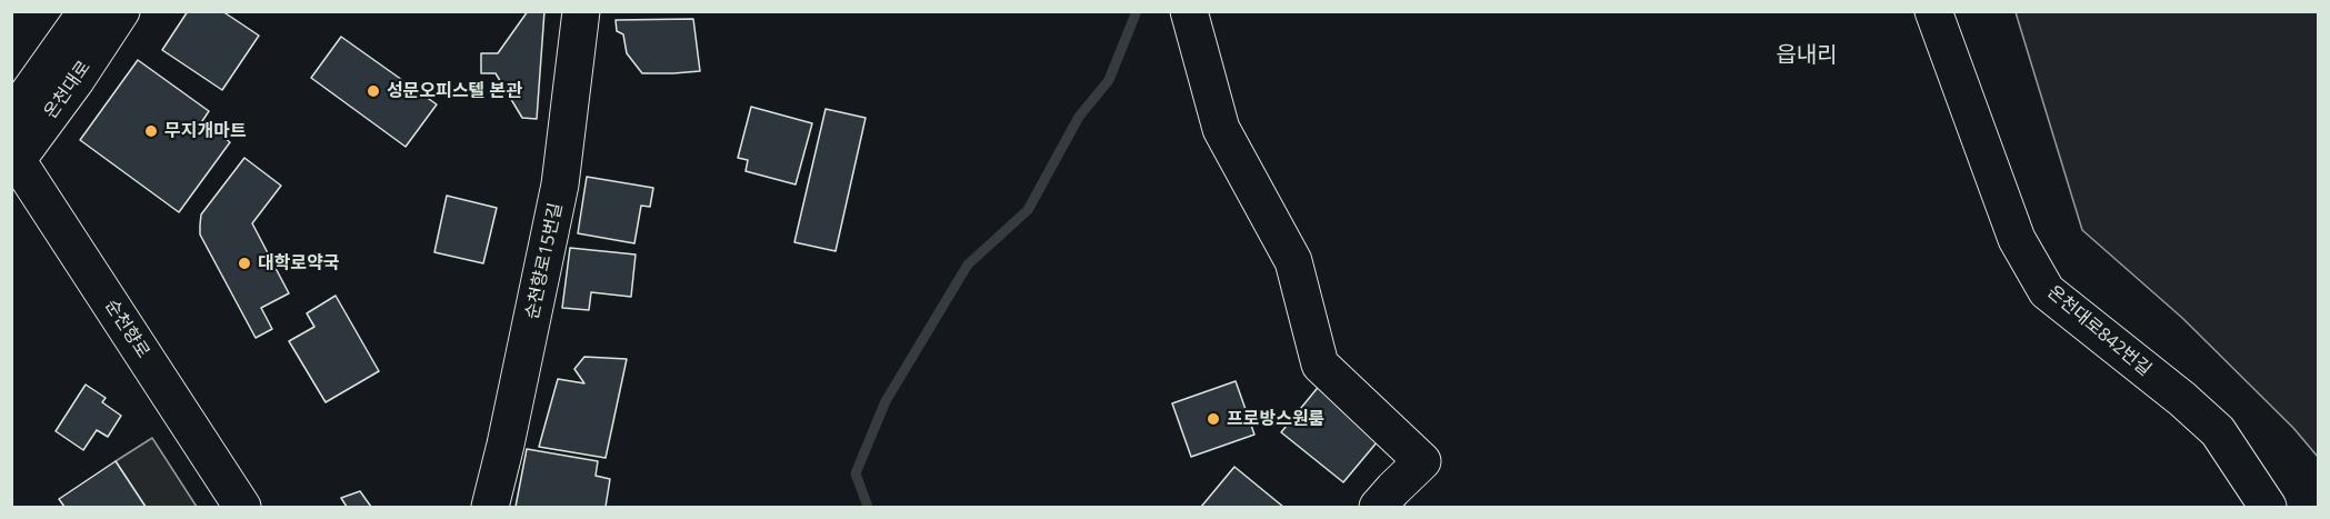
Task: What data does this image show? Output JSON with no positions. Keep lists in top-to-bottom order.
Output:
{
  "streets": {
    "street": [
      "온천대로",
      "순천향로15번길",
      "순천향로",
      "온천대로842번길"
    ]
  },
  "crossings": [
    ["온천대로", "순천향로"]
  ],
  "districts": ["읍내리"],
  "places": [
    "성문오피스텔 본관",
    "무지개마트",
    "대학로약국",
    "프로방스원룸"
  ]
}
